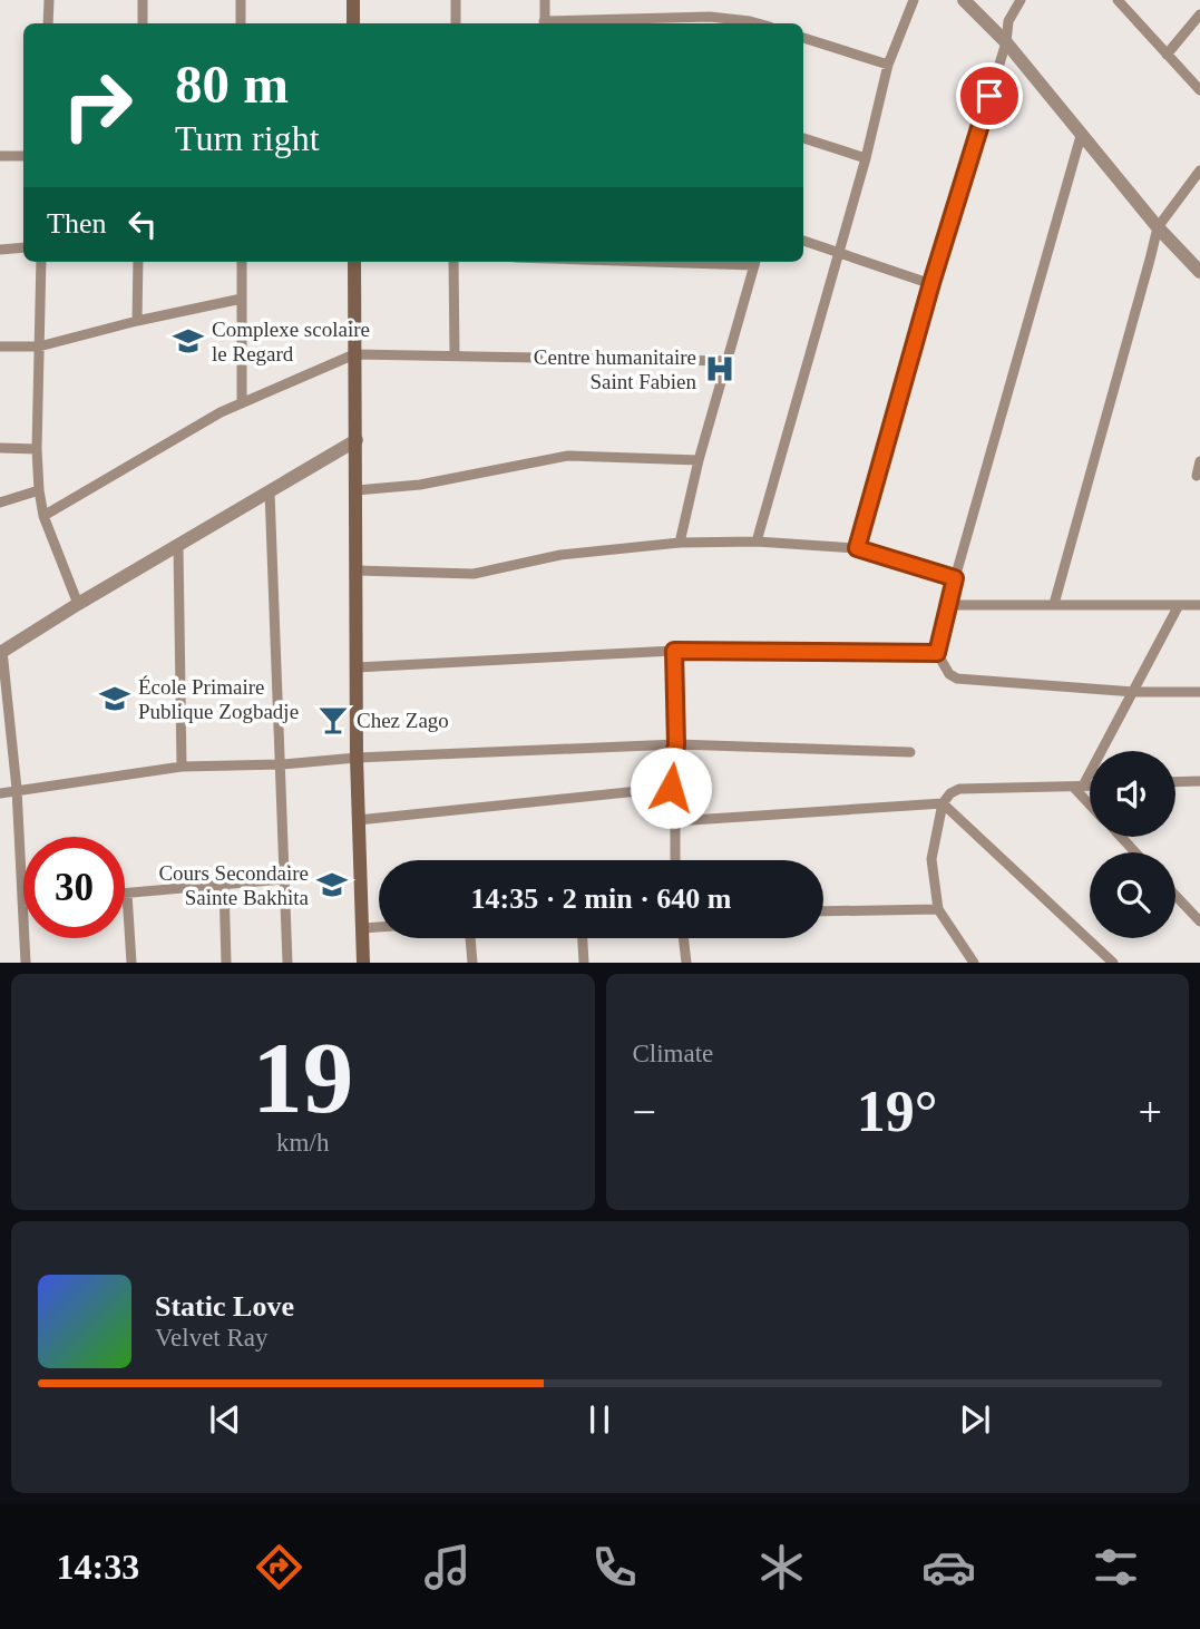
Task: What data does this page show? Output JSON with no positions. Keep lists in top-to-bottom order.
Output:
{
  "places": {
    "school or university": ["Complexe scolaire le Regard", "École Primaire Publique Zogbadje", "Cours Secondaire Sainte Bakhita"],
    "hospital": ["Centre humanitaire Saint Fabien"],
    "bar": ["Chez Zago"]
  },
  "page": {
    "turn": ["80 m", "Turn right"],
    "then": "Then",
    "limit": "30",
    "trip": "14:35 · 2 min · 640 m",
    "tile": [
      ["19", "km/h"],
      "Climate"
    ],
    "heat": ["−", "19°", "+"],
    "song": ["Static Love", "Velvet Ray"],
    "tabs": "14:33"
  }
}
